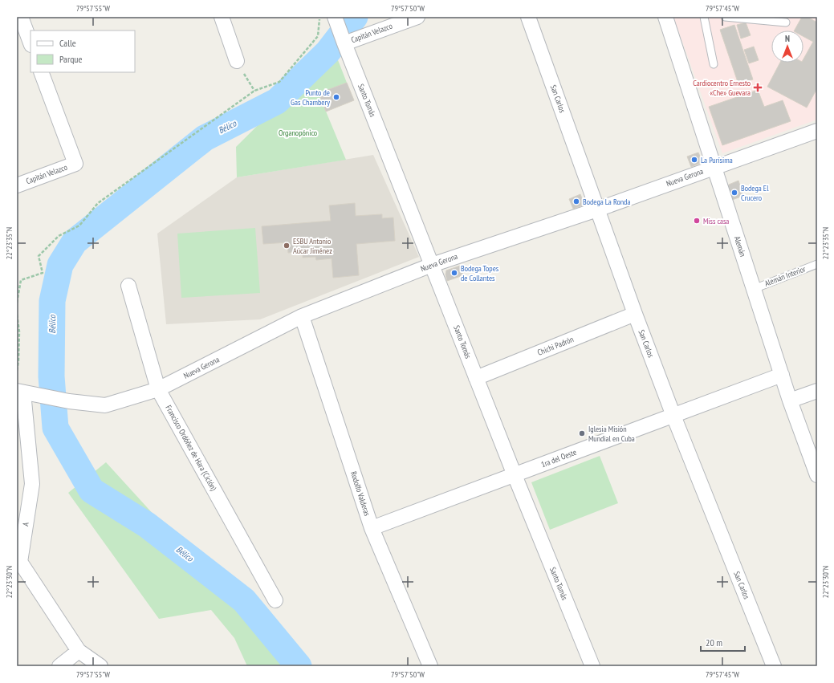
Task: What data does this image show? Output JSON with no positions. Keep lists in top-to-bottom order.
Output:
{
  "streets": {
    "street": [
      "Capitán Velazco",
      "San Carlos",
      "Santo Tomás",
      "Nueva Gerona",
      "Alemán",
      "Chichi Padrón",
      "Francisco Ordóñez de Hara (Ciclón)",
      "1ra del Oeste",
      "Rodolfo Valderas",
      "A"
    ],
    "lane": ["Alemán Interior"]
  },
  "crossings": [
    ["Capitán Velazco", "Santo Tomás"],
    ["San Carlos", "Nueva Gerona"],
    ["San Carlos", "Chichi Padrón"],
    ["San Carlos", "1ra del Oeste"],
    ["Santo Tomás", "Nueva Gerona"],
    ["Santo Tomás", "Chichi Padrón"],
    ["Santo Tomás", "1ra del Oeste"],
    ["Nueva Gerona", "Alemán"],
    ["Nueva Gerona", "Francisco Ordóñez de Hara (Ciclón)"],
    ["Nueva Gerona", "Rodolfo Valderas"],
    ["Nueva Gerona", "A"],
    ["Alemán", "Alemán Interior"],
    ["Alemán", "1ra del Oeste"],
    ["1ra del Oeste", "Rodolfo Valderas"]
  ],
  "water": ["Bélico"],
  "parks": ["Organopónico"],
  "places": {
    "health": ["Cardiocentro Ernesto «Che» Guevara"],
    "other": [
      "Punto de Gas Chambery",
      "La Purísima",
      "Bodega El Crucero",
      "Bodega La Ronda",
      "Miss casa",
      "ESBU Antonio Aúcar Jiménez",
      "Bodega Topes de Collantes",
      "Iglesia Misión Mundial en Cuba"
    ]
  },
  "legend": ["Calle", "Parque"],
  "scale_bar": "20 m",
  "north": "top",
  "coordinates": [
    "79°57'55\"W",
    "79°57'50\"W",
    "79°57'45\"W",
    "22°23'35\"N",
    "22°23'30\"N"
  ]
}
